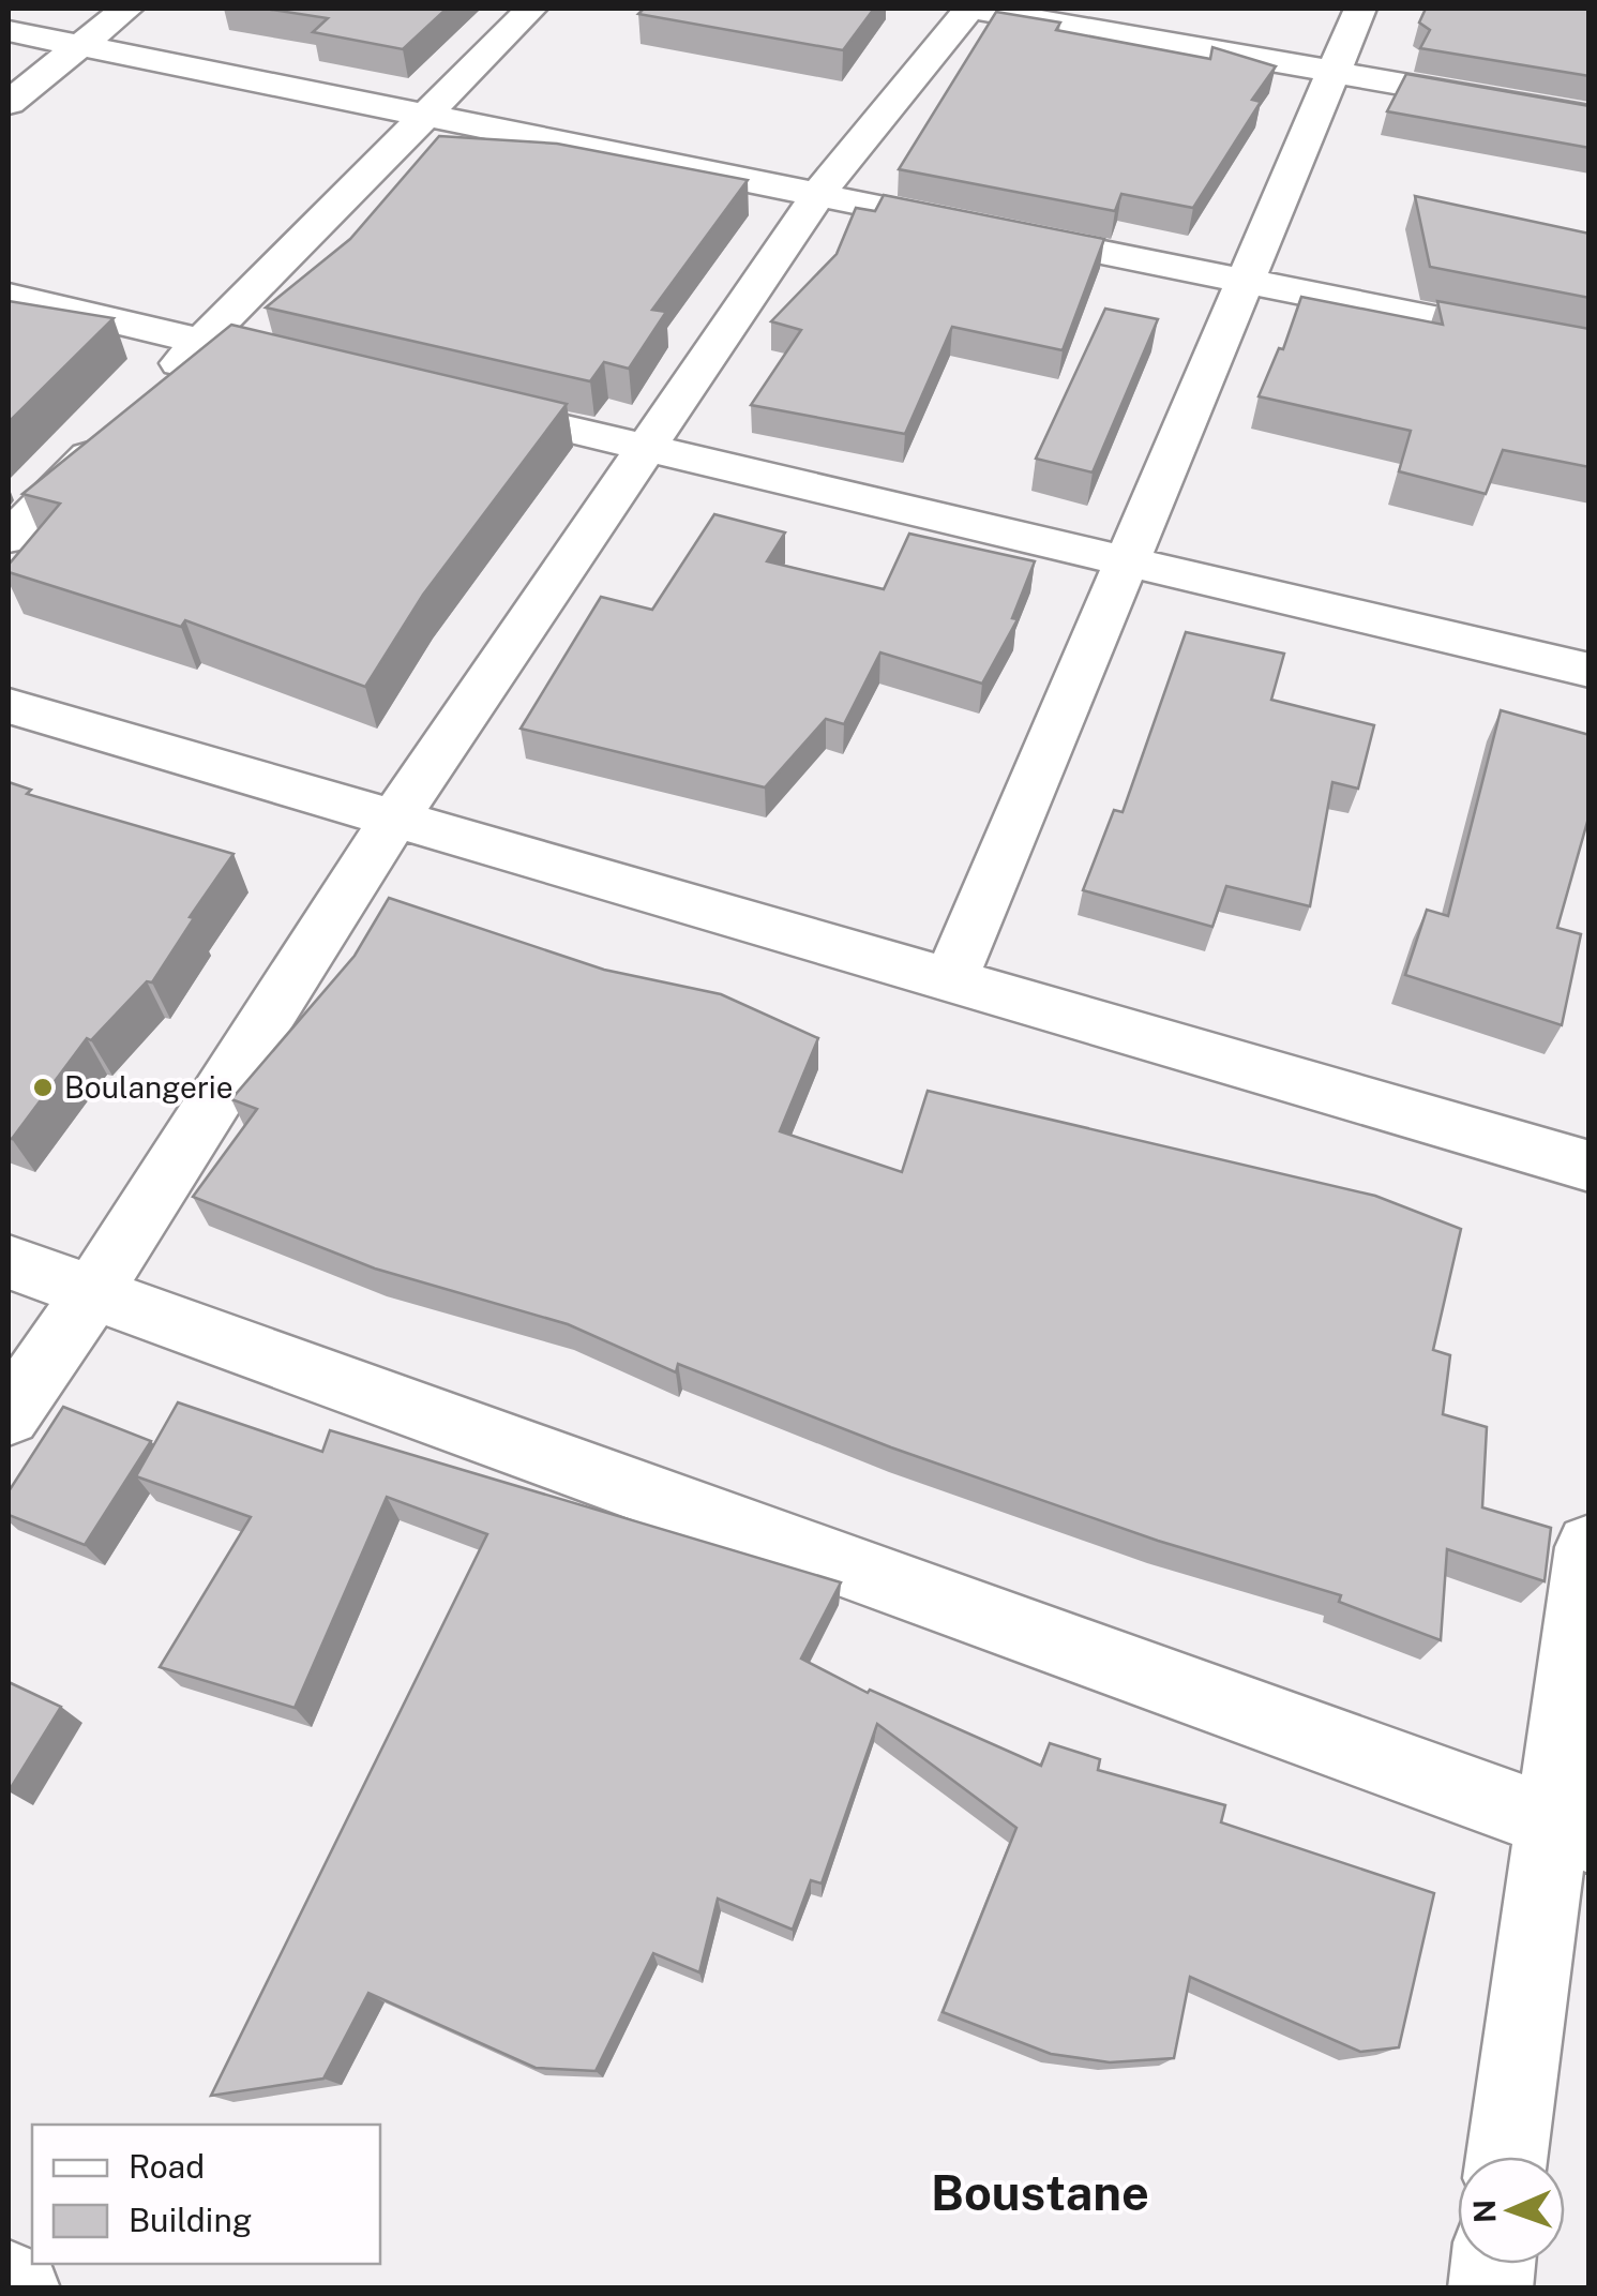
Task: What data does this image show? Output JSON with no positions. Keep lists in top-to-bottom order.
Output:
{
  "districts": ["Boustane"],
  "places": ["Boulangerie"],
  "legend": ["Road", "Building"],
  "north": "left"
}
